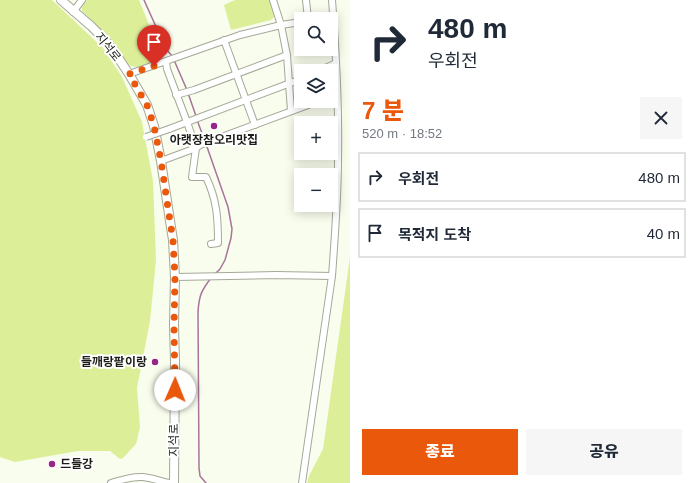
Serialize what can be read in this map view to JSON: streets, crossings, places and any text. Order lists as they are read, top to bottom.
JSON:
{
  "streets": {
    "main road": ["지석로"]
  },
  "places": ["아랫장참오리맛집", "들깨랑팥이랑", "드들강"],
  "page": {
    "turn": ["480 m", "우회전"],
    "map_buttons": ["+", "−"],
    "heading": ["7 분", "520 m · 18:52"],
    "list": [
      {
        "name": "우회전",
        "value": "480 m"
      },
      {
        "name": "목적지 도착",
        "value": "40 m"
      }
    ],
    "buttons": ["종료", "공유"]
  }
}
